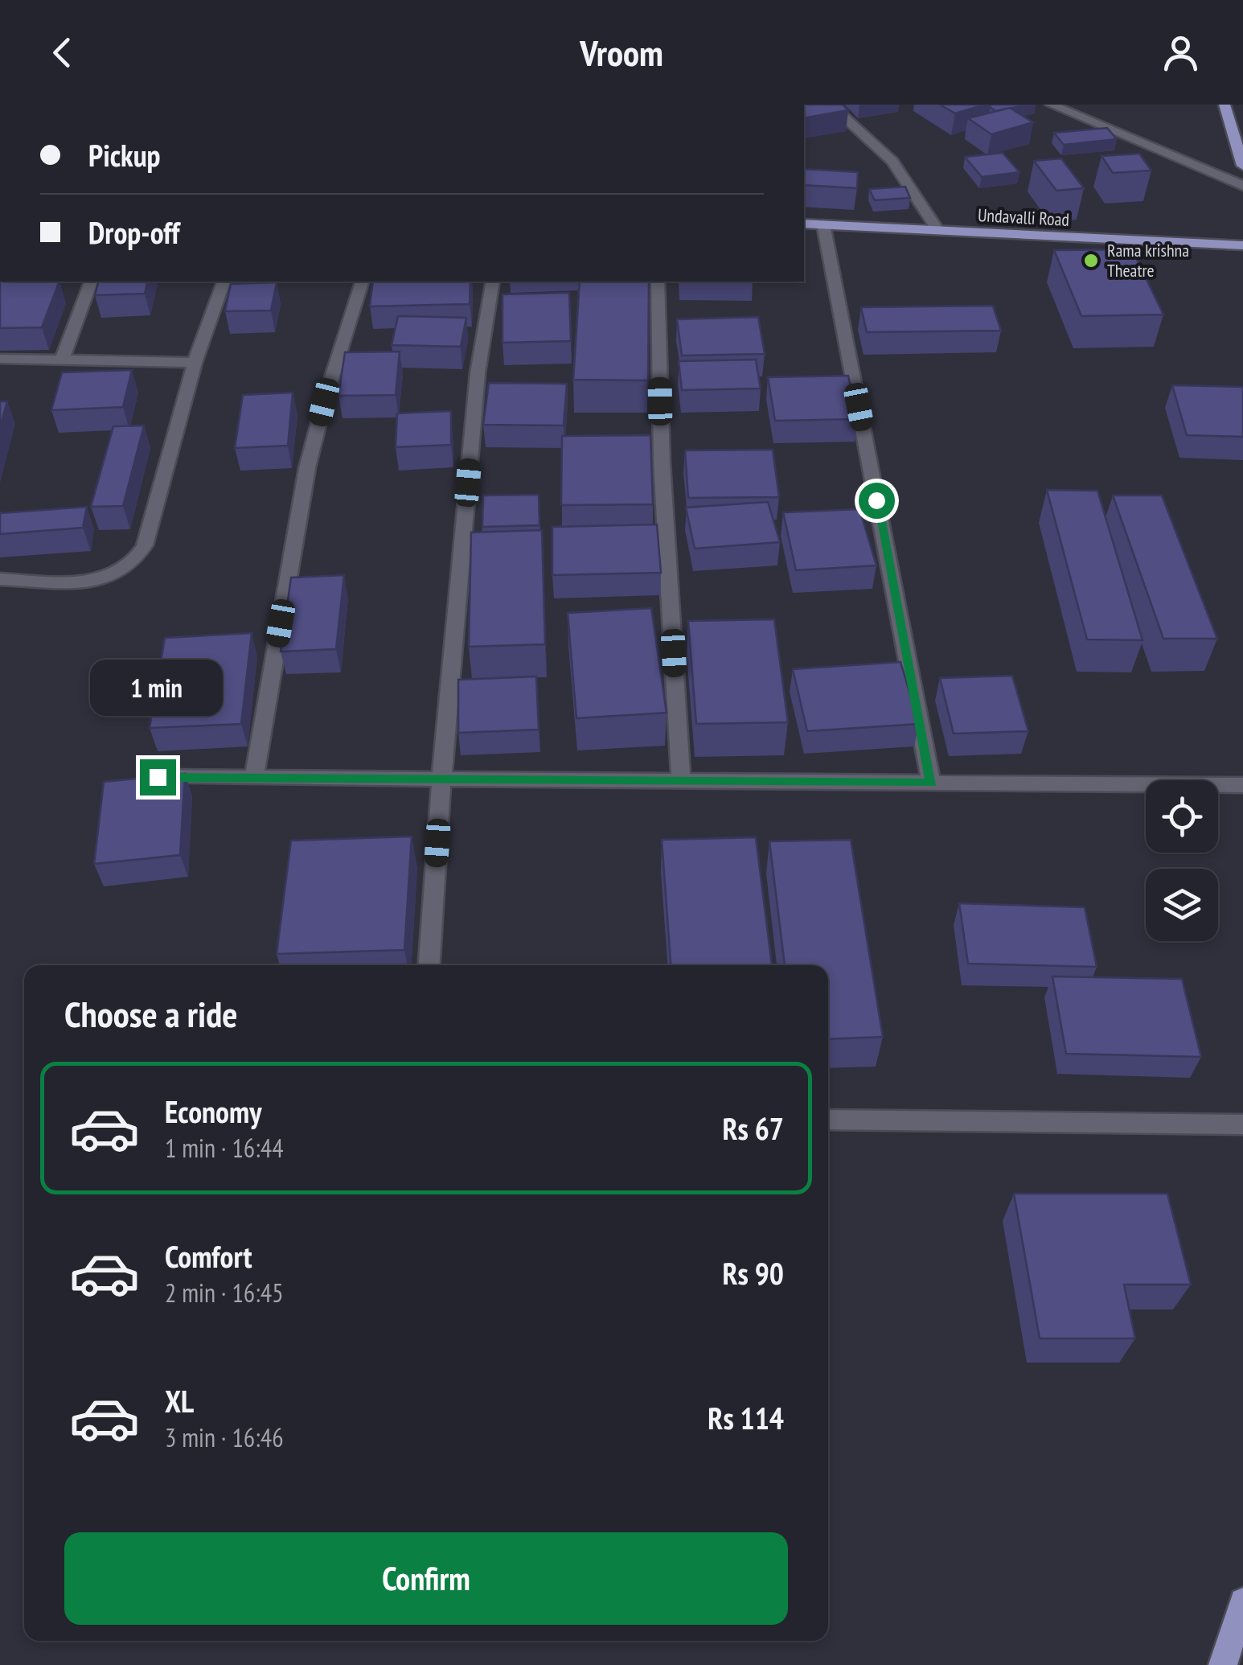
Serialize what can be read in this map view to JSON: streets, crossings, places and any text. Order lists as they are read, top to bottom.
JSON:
{
  "streets": {
    "main road": ["Undavalli Road"]
  },
  "places": ["Rama krishna Theatre"],
  "page": {
    "header": "Vroom",
    "banner": ["Pickup", "Drop-off"],
    "bubble": "1 min",
    "heading": "Choose a ride",
    "list": [
      {
        "name": "Economy",
        "note": "1 min · 16:44",
        "value": "Rs 67"
      },
      {
        "name": "Comfort",
        "note": "2 min · 16:45",
        "value": "Rs 90"
      },
      {
        "name": "XL",
        "note": "3 min · 16:46",
        "value": "Rs 114"
      }
    ],
    "buttons": "Confirm"
  }
}
